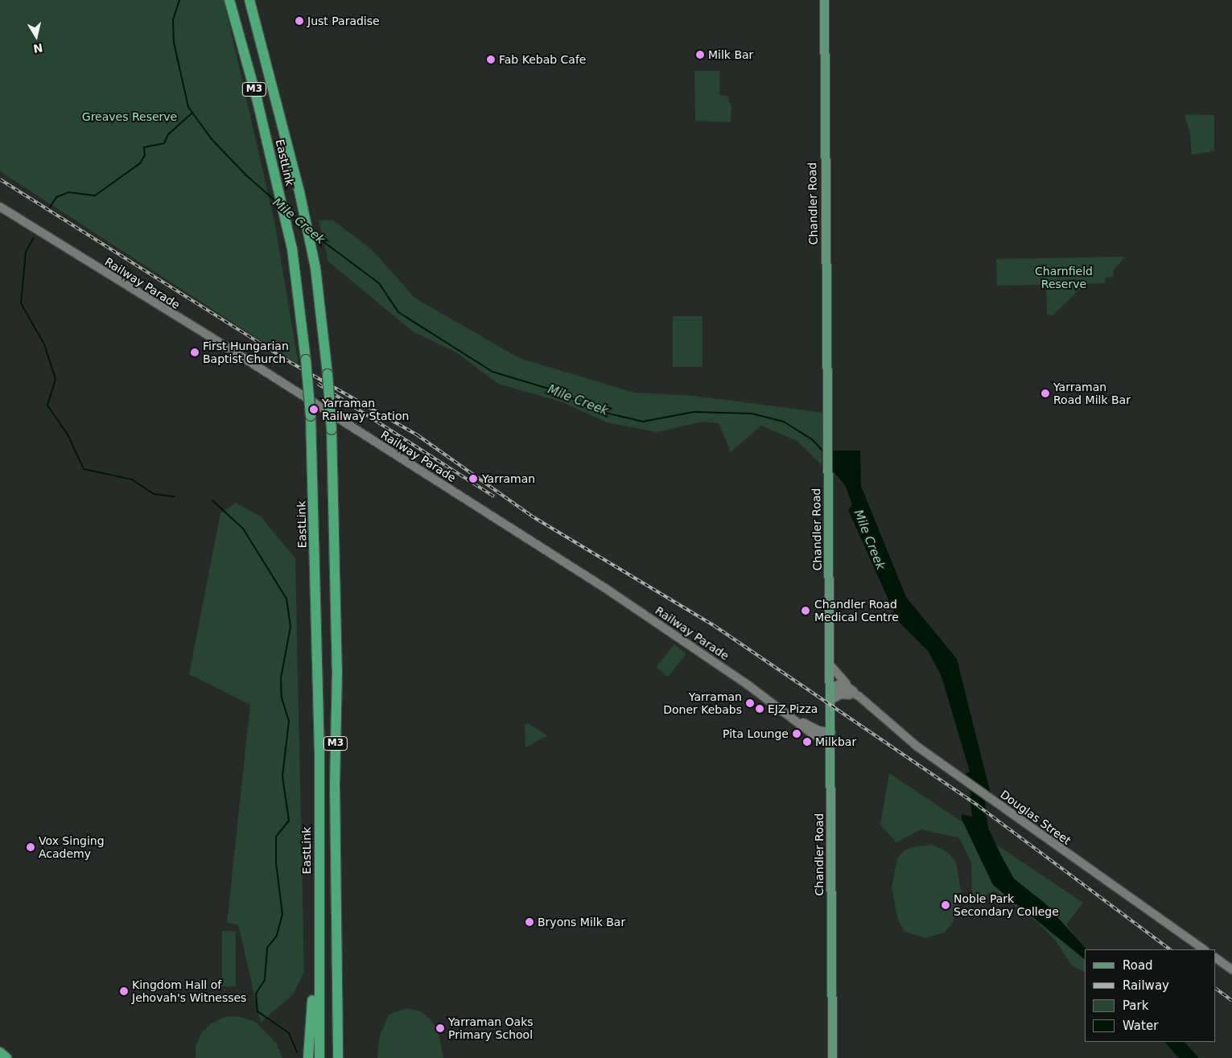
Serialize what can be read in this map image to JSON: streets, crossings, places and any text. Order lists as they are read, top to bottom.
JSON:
{
  "streets": {
    "highway": ["M3", "EastLink"],
    "main road": ["Chandler Road", "Railway Parade", "Douglas Street"]
  },
  "crossings": [
    ["Chandler Road", "Railway Parade"],
    ["Chandler Road", "Douglas Street"]
  ],
  "water": ["Mile Creek"],
  "parks": ["Greaves Reserve", "Charnfield Reserve"],
  "places": [
    "Just Paradise",
    "Milk Bar",
    "Fab Kebab Cafe",
    "First Hungarian Baptist Church",
    "Yarraman Road Milk Bar",
    "Yarraman Railway Station",
    "Yarraman",
    "Chandler Road Medical Centre",
    "Yarraman Doner Kebabs",
    "EJZ Pizza",
    "Pita Lounge",
    "Milkbar",
    "Vox Singing Academy",
    "Noble Park Secondary College",
    "Bryons Milk Bar",
    "Kingdom Hall of Jehovah's Witnesses",
    "Yarraman Oaks Primary School"
  ],
  "legend": [
    "Road",
    "Railway",
    "Park",
    "Water"
  ],
  "north": "bottom"
}
